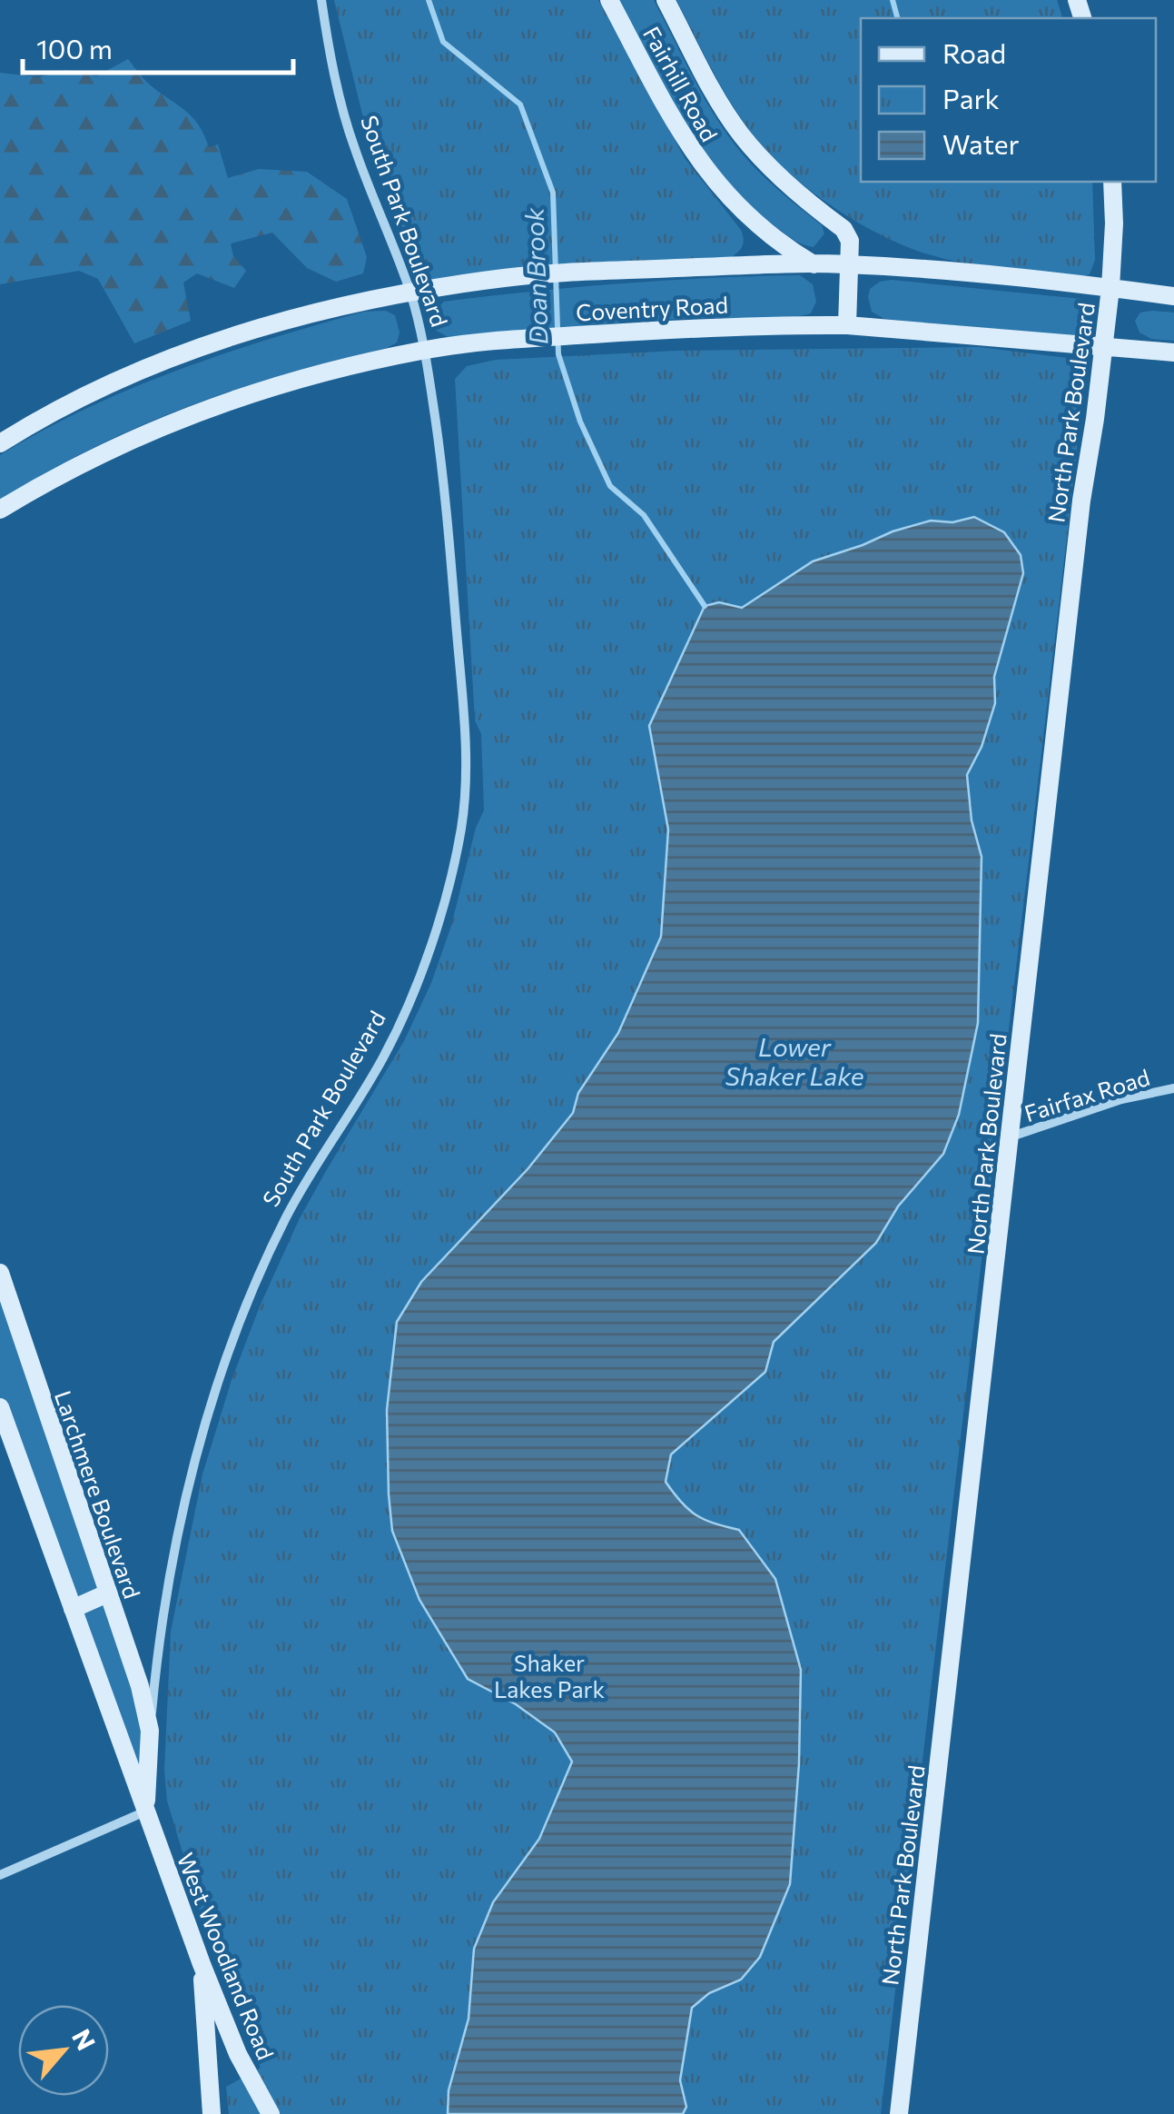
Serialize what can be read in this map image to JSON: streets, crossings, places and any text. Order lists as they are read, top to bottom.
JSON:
{
  "streets": {
    "street": [
      "Fairhill Road",
      "South Park Boulevard",
      "Coventry Road",
      "North Park Boulevard",
      "Fairfax Road",
      "Larchmere Boulevard",
      "West Woodland Road"
    ]
  },
  "crossings": [
    ["Fairhill Road", "Coventry Road"],
    ["South Park Boulevard", "Coventry Road"],
    ["South Park Boulevard", "Larchmere Boulevard"],
    ["South Park Boulevard", "West Woodland Road"],
    ["Coventry Road", "North Park Boulevard"],
    ["North Park Boulevard", "Fairfax Road"]
  ],
  "water": ["Doan Brook", "Lower Shaker Lake"],
  "parks": ["Shaker Lakes Park"],
  "legend": ["Road", "Park", "Water"],
  "scale_bar": "100 m",
  "north": "top right"
}
